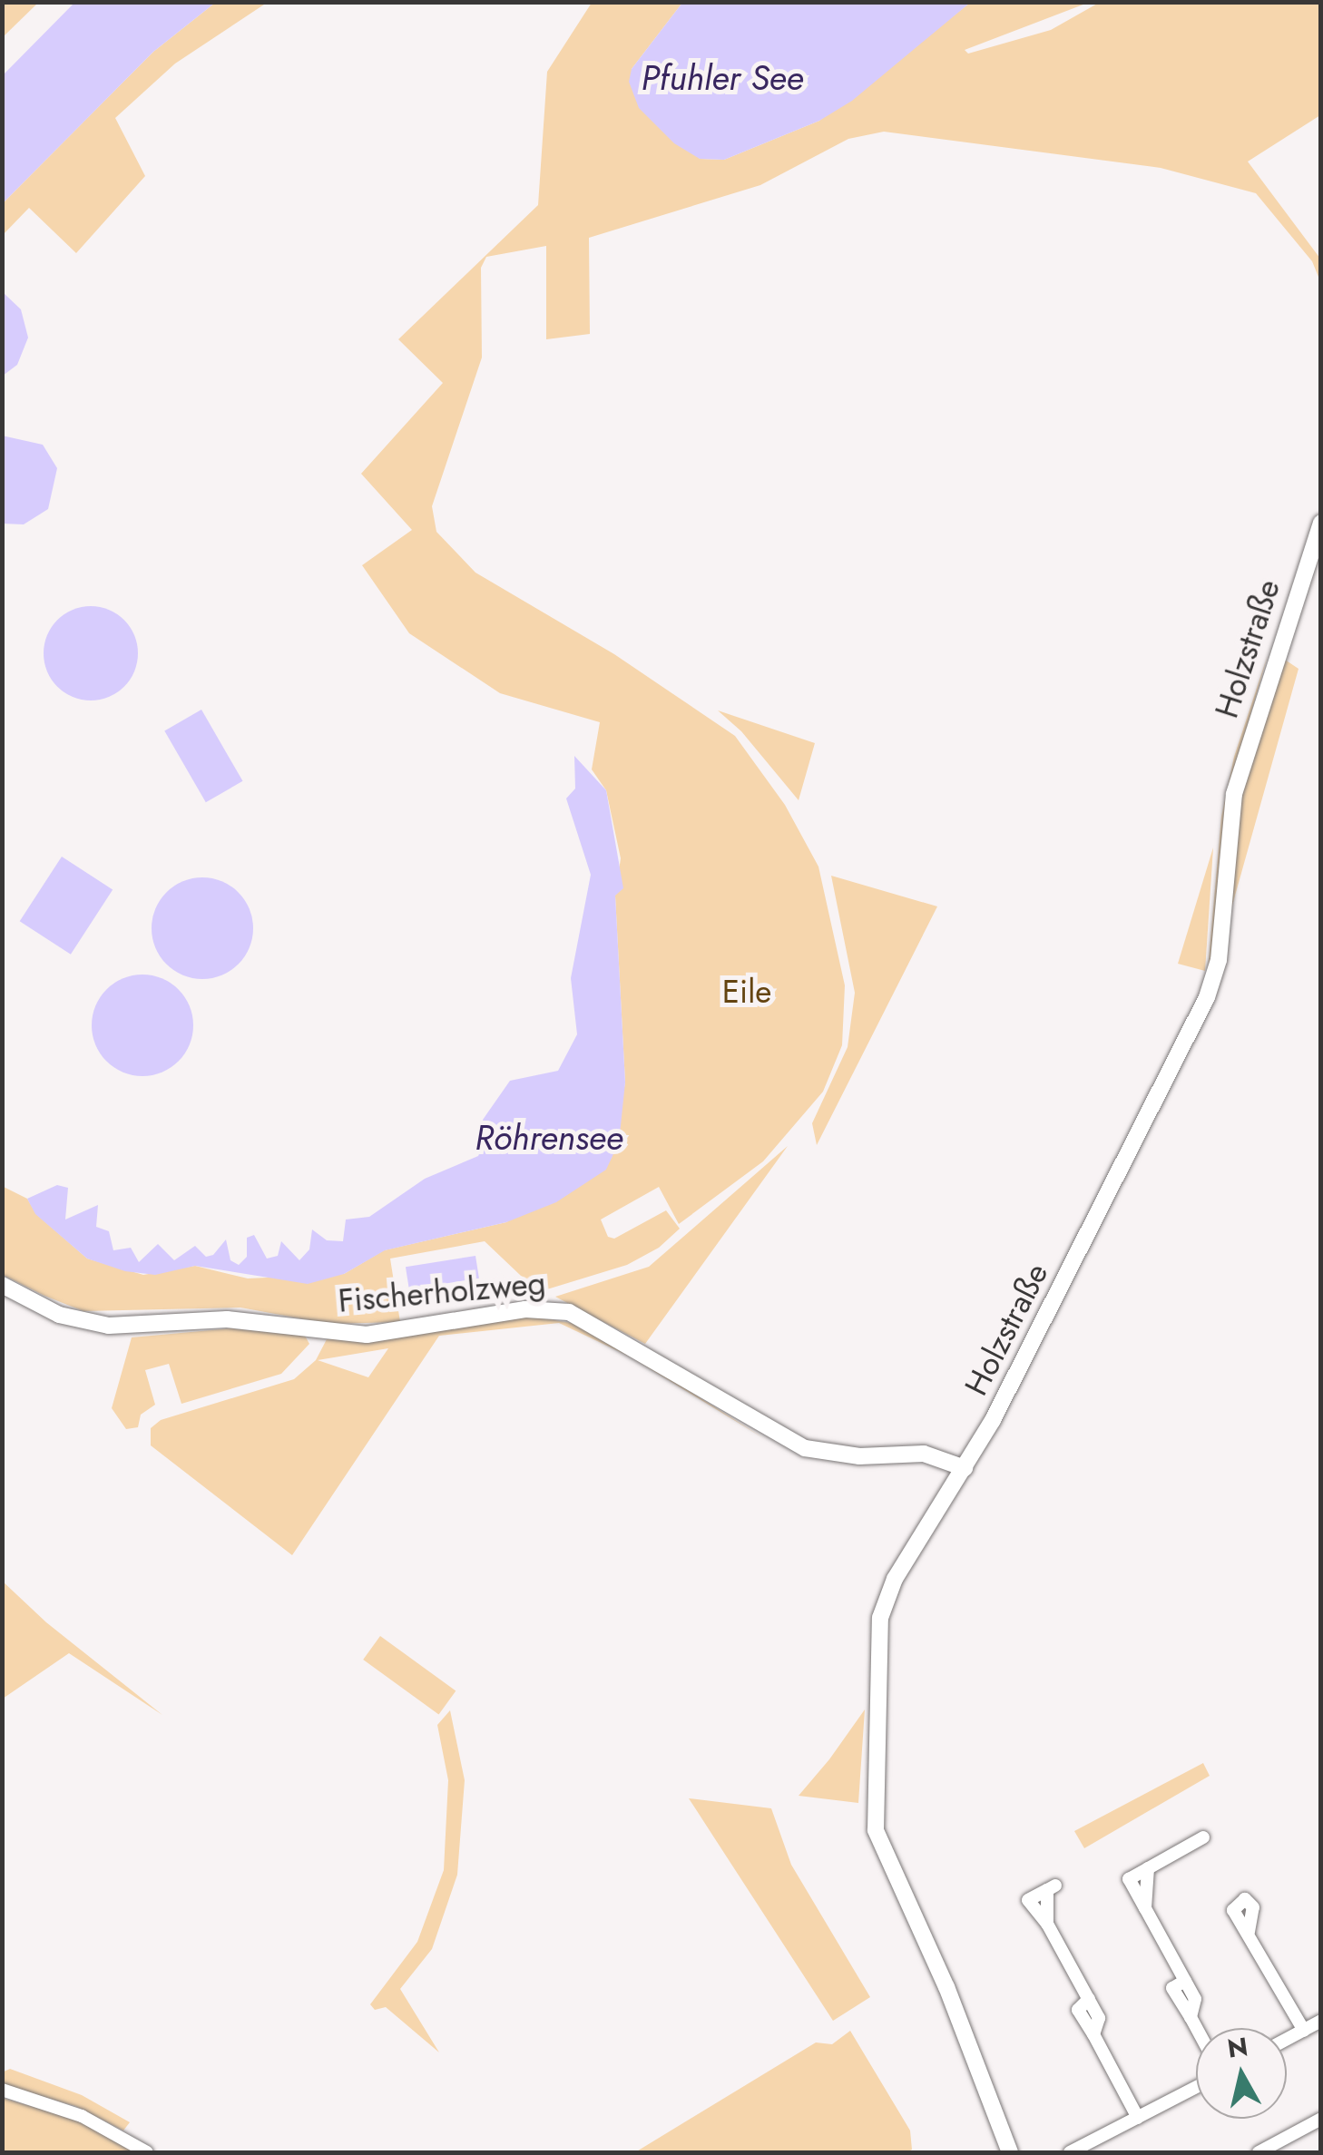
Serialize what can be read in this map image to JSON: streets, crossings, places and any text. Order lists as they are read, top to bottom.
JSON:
{
  "streets": {
    "street": ["Holzstraße", "Fischerholzweg"]
  },
  "crossings": [
    ["Holzstraße", "Fischerholzweg"]
  ],
  "water": ["Pfuhler See", "Röhrensee"],
  "parks": ["Eile"],
  "north": "top"
}
